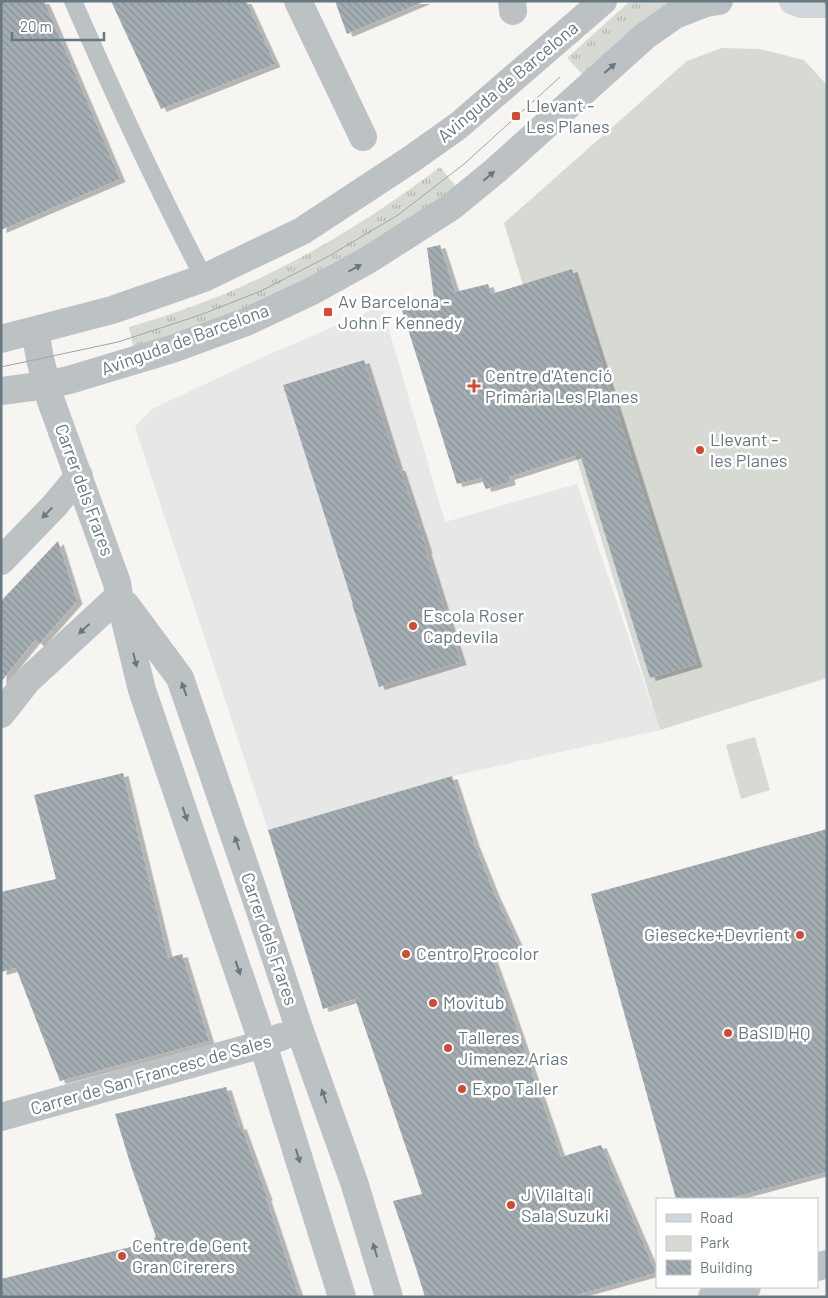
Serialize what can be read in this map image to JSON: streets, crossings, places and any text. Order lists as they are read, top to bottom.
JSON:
{
  "streets": {
    "street": ["Avinguda de Barcelona", "Carrer dels Frares", "Carrer de San Francesc de Sales"]
  },
  "crossings": [
    ["Avinguda de Barcelona", "Carrer dels Frares"],
    ["Carrer dels Frares", "Carrer de San Francesc de Sales"]
  ],
  "places": {
    "transit": ["Llevant - Les Planes", "Av Barcelona - John F Kennedy"],
    "health": ["Centre d'Atenció Primària Les Planes"],
    "other": [
      "Llevant - les Planes",
      "Escola Roser Capdevila",
      "Giesecke+Devrient",
      "Centro Procolor",
      "Movitub",
      "BaSID HQ",
      "Talleres Jimenez Arias",
      "Expo Taller",
      "J Vilalta i Sala Suzuki",
      "Centre de Gent Gran Cirerers"
    ]
  },
  "legend": ["Road", "Park", "Building"],
  "scale_bar": "20 m"
}
